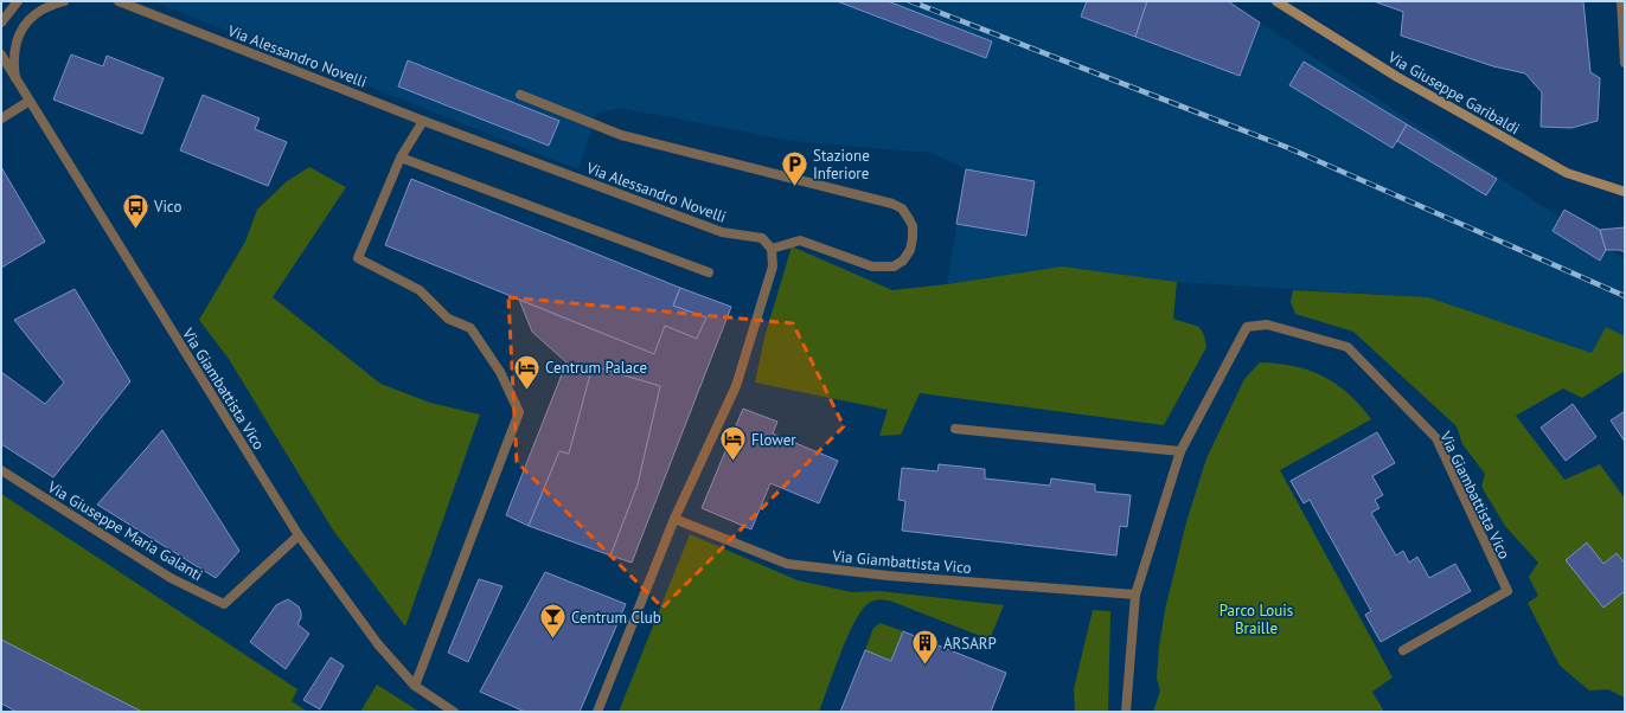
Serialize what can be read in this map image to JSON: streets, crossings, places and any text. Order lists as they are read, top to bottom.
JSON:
{
  "streets": {
    "main road": ["Via Giuseppe Garibaldi"],
    "street": ["Via Alessandro Novelli", "Via Giambattista Vico", "Via Giuseppe Maria Galanti"]
  },
  "crossings": [
    ["Via Giambattista Vico", "Via Giuseppe Maria Galanti"]
  ],
  "parks": ["Parco Louis Braille"],
  "places": {
    "parking": ["Stazione Inferiore"],
    "bus stop": ["Vico"],
    "hotel": ["Centrum Palace", "Flower"],
    "bar": ["Centrum Club"],
    "building": ["ARSARP"]
  }
}
